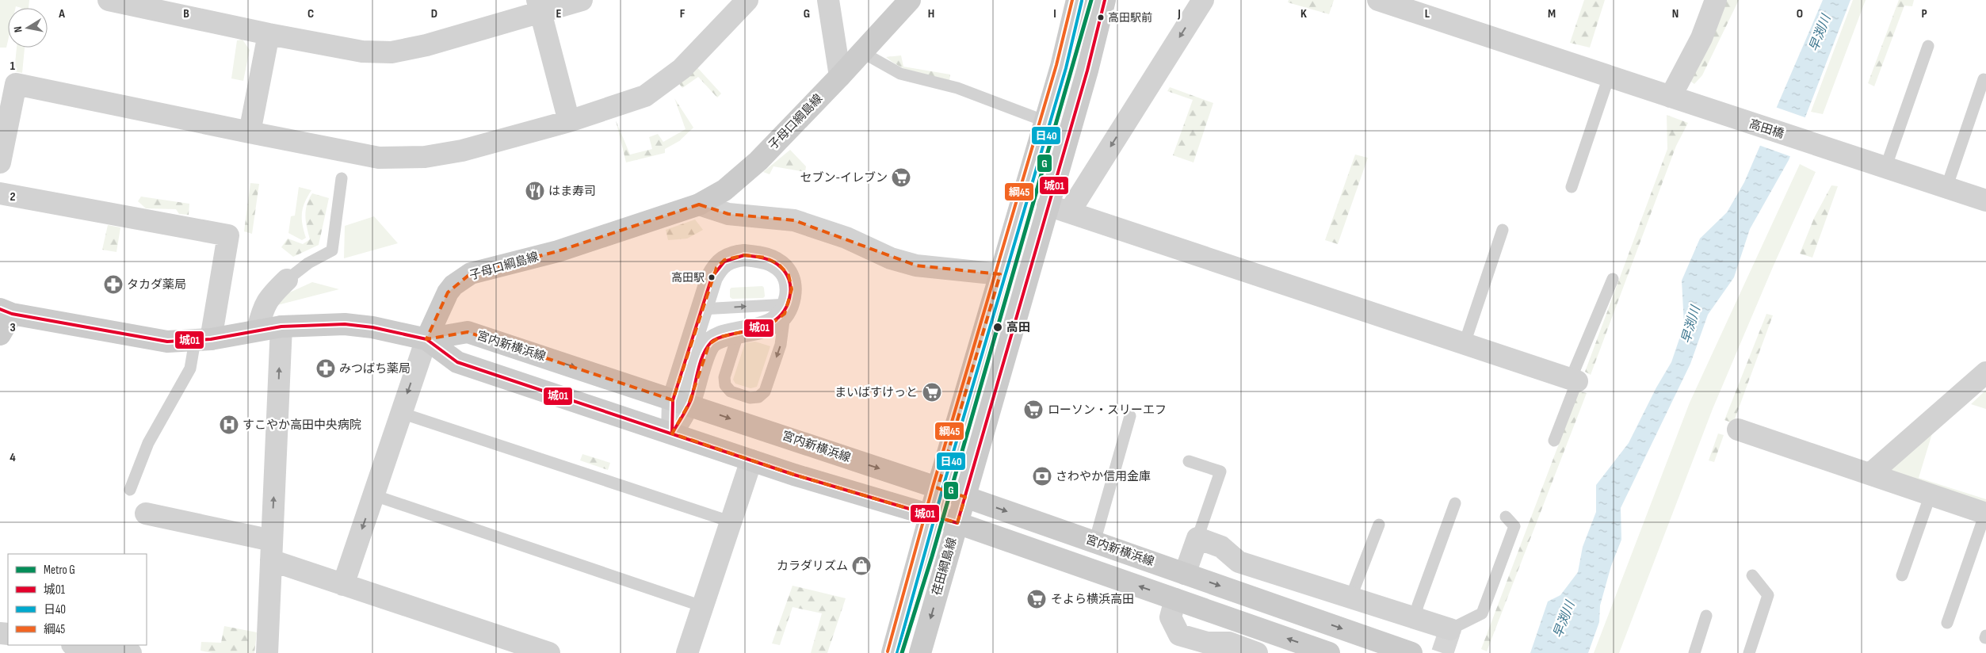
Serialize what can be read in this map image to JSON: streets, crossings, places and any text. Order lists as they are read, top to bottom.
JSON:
{
  "streets": {
    "main road": ["子母口綱島線", "宮内新横浜線", "荏田綱島線"],
    "street": ["高田橋"]
  },
  "crossings": [
    ["子母口綱島線", "宮内新横浜線"],
    ["宮内新横浜線", "荏田綱島線"]
  ],
  "water": ["早渕川"],
  "places": {
    "other": ["高田駅前", "高田駅", "高田"],
    "supermarket": [
      "セブン-イレブン",
      "まいばすけっと",
      "ローソン・スリーエフ",
      "そよら横浜高田"
    ],
    "restaurant": ["はま寿司"],
    "pharmacy": ["タカダ薬局", "みつばち薬局"],
    "hospital": ["すこやか高田中央病院"],
    "bank": ["さわやか信用金庫"],
    "shop": ["カラダリズム"]
  },
  "lines": [
    "metro line G",
    "transit line 城01",
    "transit line 綱45",
    "transit line 日40"
  ],
  "legend": [
    "Metro G",
    "城01",
    "日40",
    "綱45"
  ],
  "north": "left",
  "grid": {
    "columns": [
      "A",
      "B",
      "C",
      "D",
      "E",
      "F",
      "G",
      "H",
      "I",
      "J",
      "K",
      "L",
      "M",
      "N",
      "O",
      "P"
    ],
    "rows": [
      "1",
      "2",
      "3",
      "4"
    ]
  }
}
